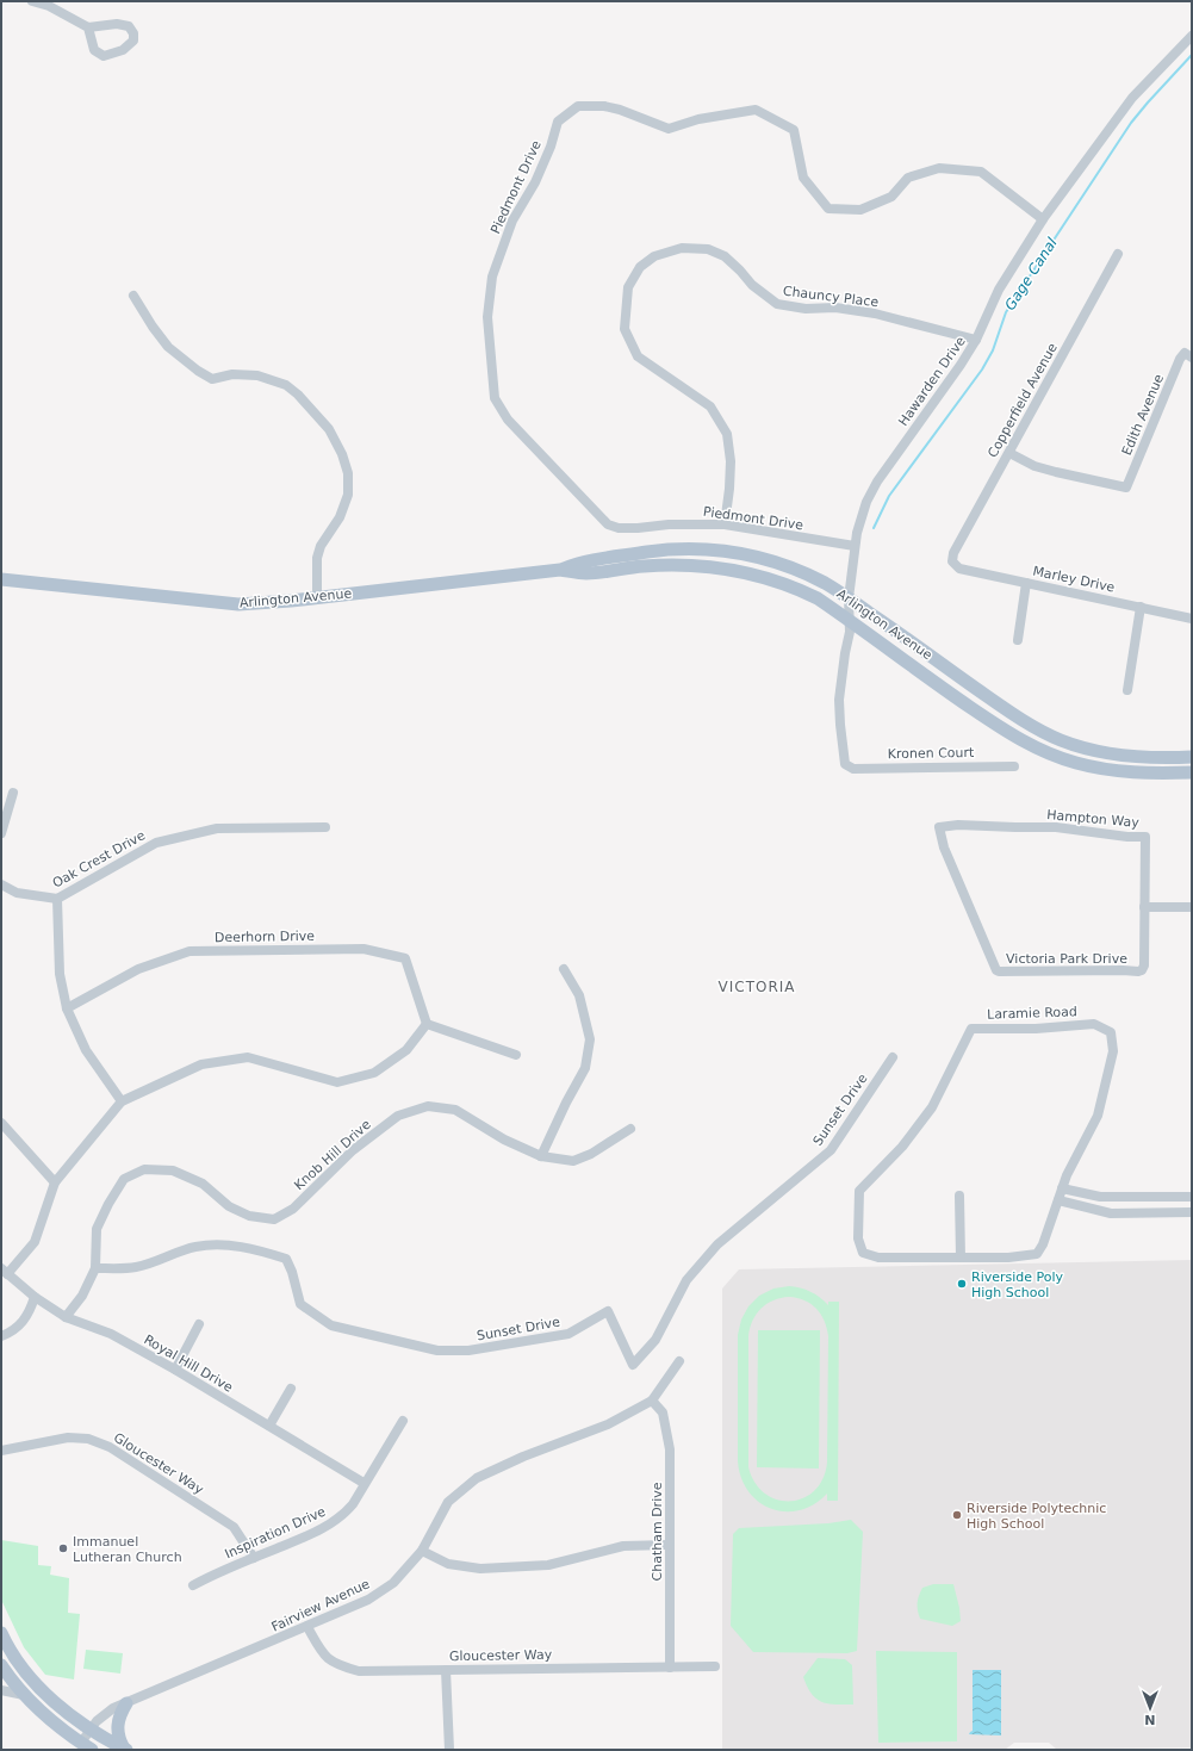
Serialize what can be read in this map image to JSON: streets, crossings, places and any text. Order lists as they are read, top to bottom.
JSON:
{
  "streets": {
    "main road": ["Arlington Avenue"],
    "street": [
      "Piedmont Drive",
      "Chauncy Place",
      "Hawarden Drive",
      "Copperfield Avenue",
      "Edith Avenue",
      "Marley Drive",
      "Kronen Court",
      "Hampton Way",
      "Oak Crest Drive",
      "Deerhorn Drive",
      "Victoria Park Drive",
      "Laramie Road",
      "Sunset Drive",
      "Knob Hill Drive",
      "Royal Hill Drive",
      "Gloucester Way",
      "Chatham Drive",
      "Inspiration Drive",
      "Fairview Avenue"
    ]
  },
  "crossings": [
    ["Piedmont Drive", "Chauncy Place"],
    ["Piedmont Drive", "Hawarden Drive"],
    ["Chauncy Place", "Hawarden Drive"],
    ["Hawarden Drive", "Arlington Avenue"],
    ["Hawarden Drive", "Kronen Court"],
    ["Copperfield Avenue", "Edith Avenue"],
    ["Copperfield Avenue", "Marley Drive"],
    ["Hampton Way", "Victoria Park Drive"],
    ["Sunset Drive", "Knob Hill Drive"],
    ["Royal Hill Drive", "Inspiration Drive"],
    ["Gloucester Way", "Chatham Drive"],
    ["Gloucester Way", "Inspiration Drive"],
    ["Gloucester Way", "Fairview Avenue"],
    ["Chatham Drive", "Fairview Avenue"]
  ],
  "districts": ["VICTORIA"],
  "water": ["Gage Canal"],
  "places": ["Riverside Poly High School", "Riverside Polytechnic High School", "Immanuel Lutheran Church"],
  "north": "bottom"
}
